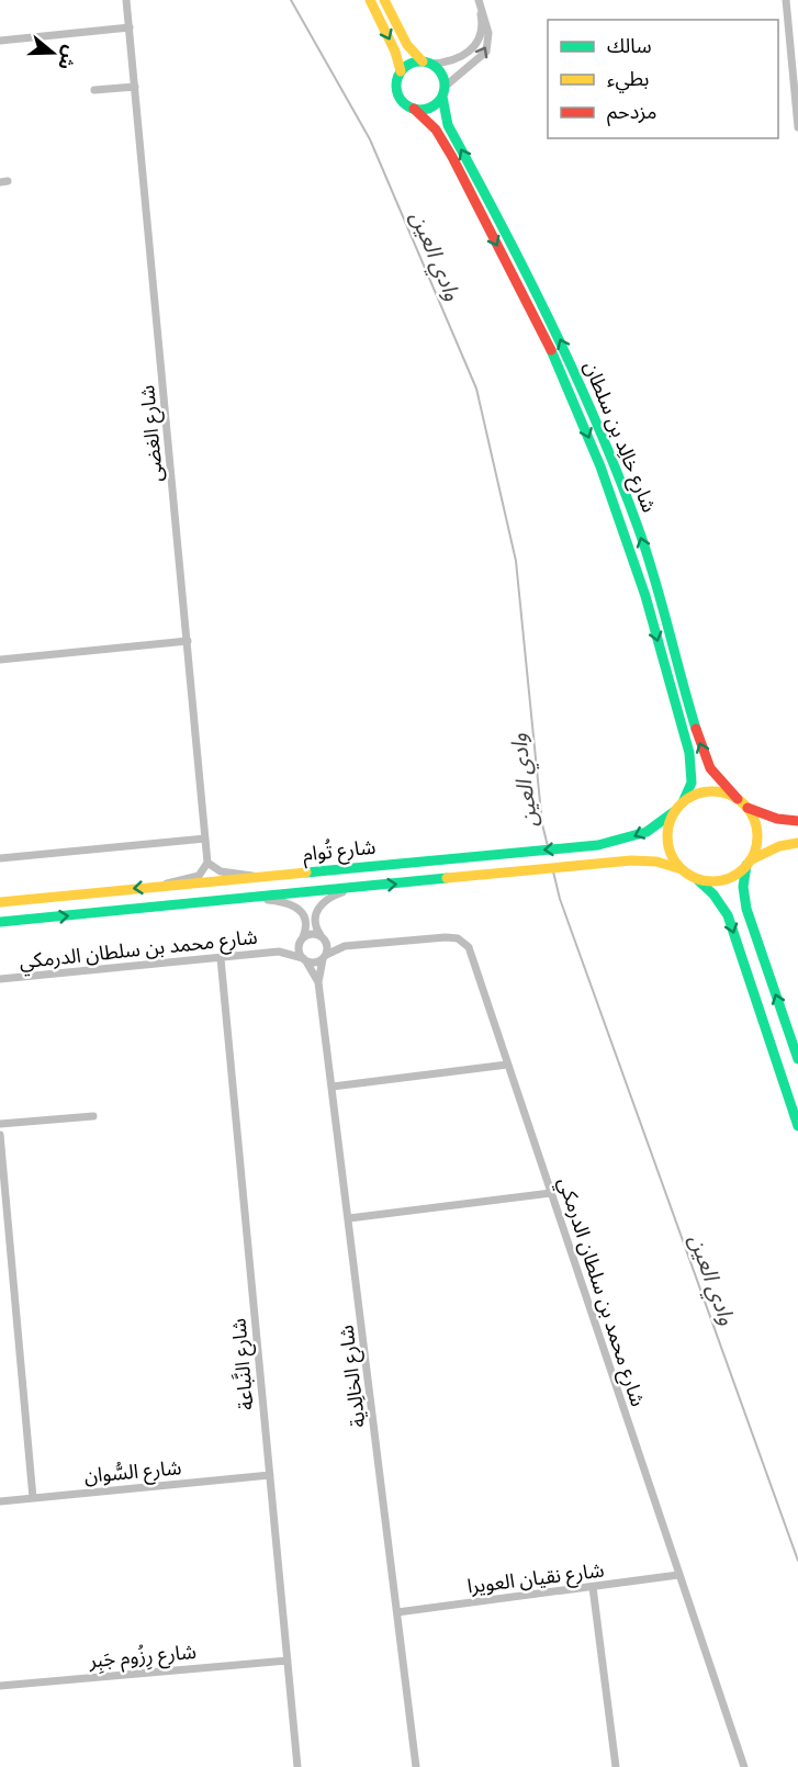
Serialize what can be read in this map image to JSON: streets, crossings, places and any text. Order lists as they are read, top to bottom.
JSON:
{
  "streets": {
    "main road": ["شارع خالِد بن سلطان", "شارع تُوام"],
    "street": [
      "شارع الغضى",
      "شارع محمد بن سلطان الدرمكي",
      "شارع النَّباعة",
      "شارع الخالِدية",
      "شارع السُّوان",
      "شارع نقيان العويرا",
      "شارع رِزُوم جَبِر"
    ]
  },
  "crossings": [
    ["شارع خالِد بن سلطان", "شارع تُوام"],
    ["شارع محمد بن سلطان الدرمكي", "شارع النَّباعة"],
    ["شارع محمد بن سلطان الدرمكي", "شارع الخالِدية"],
    ["شارع محمد بن سلطان الدرمكي", "شارع نقيان العويرا"],
    ["شارع النَّباعة", "شارع السُّوان"],
    ["شارع النَّباعة", "شارع رِزُوم جَبِر"],
    ["شارع الخالِدية", "شارع نقيان العويرا"]
  ],
  "water": ["وادي العين"],
  "legend": ["سالك", "بطيء", "مزدحم"],
  "north": "right"
}
